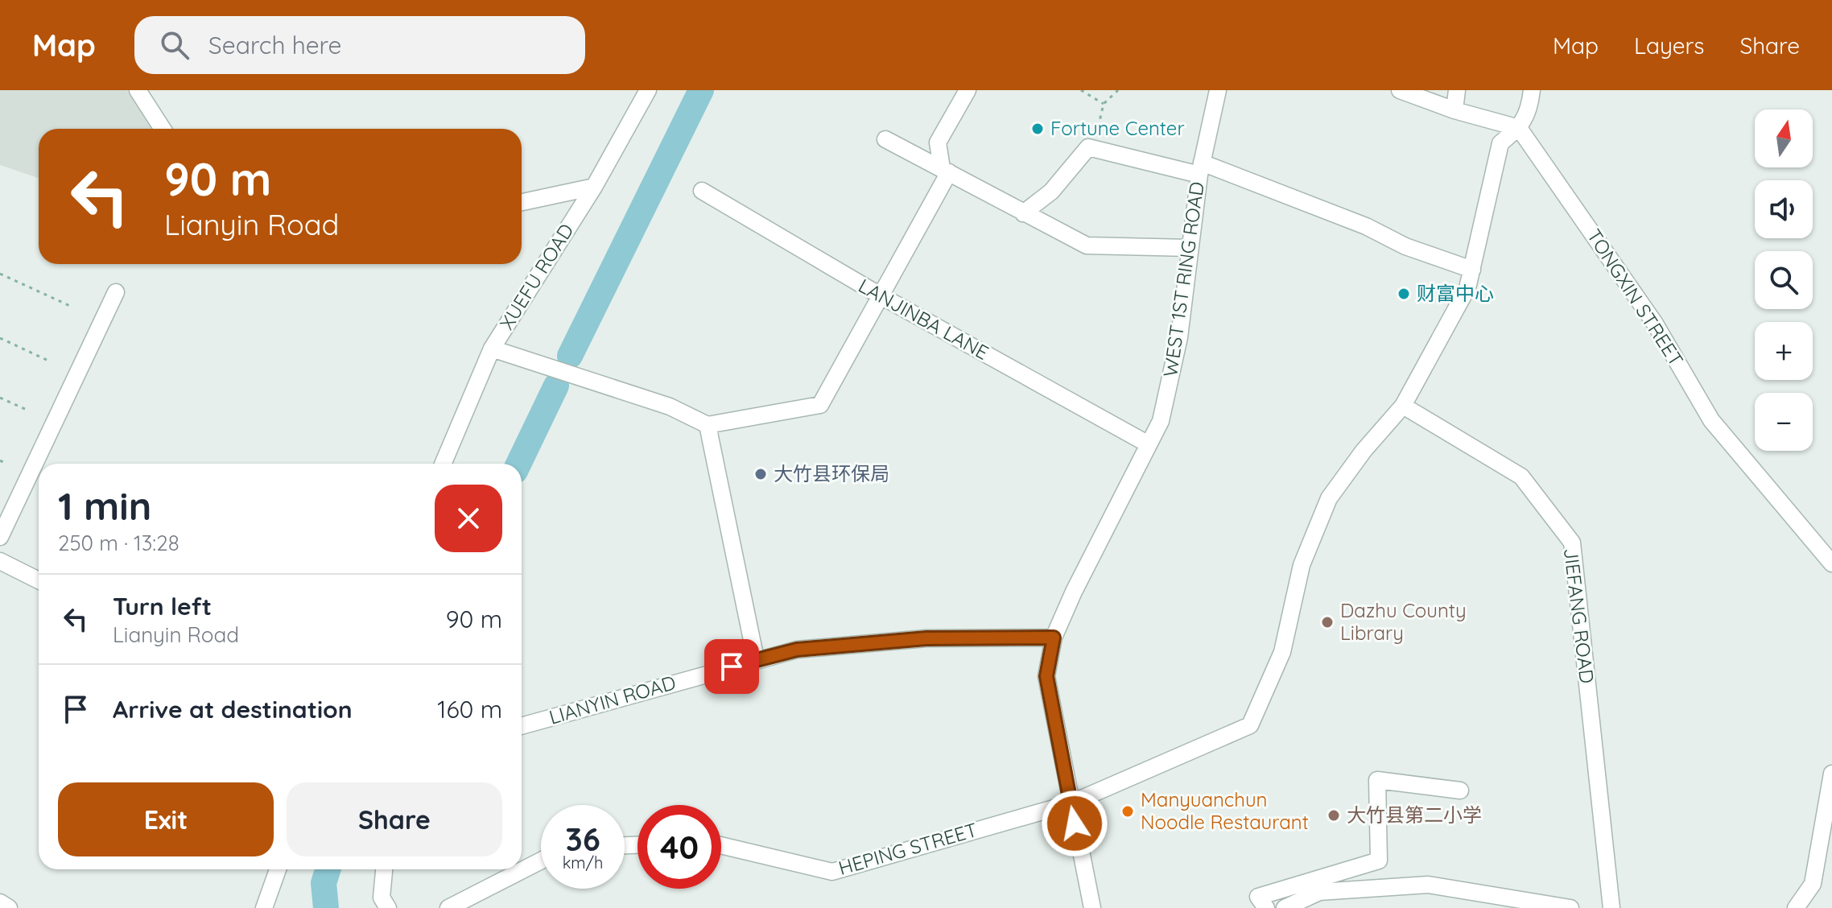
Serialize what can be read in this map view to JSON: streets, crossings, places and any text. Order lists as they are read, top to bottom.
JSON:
{
  "streets": {
    "street": [
      "XUEFU ROAD",
      "WEST 1ST RING ROAD",
      "TONGXIN STREET",
      "LANJINBA LANE",
      "JIEFANG ROAD",
      "LIANYIN ROAD",
      "HEPING STREET"
    ]
  },
  "crossings": [
    ["WEST 1ST RING ROAD", "LANJINBA LANE"],
    ["WEST 1ST RING ROAD", "LIANYIN ROAD"],
    ["WEST 1ST RING ROAD", "HEPING STREET"],
    ["TONGXIN STREET", "HEPING STREET"],
    ["JIEFANG ROAD", "HEPING STREET"]
  ],
  "places": [
    "Fortune Center",
    "财富中心",
    "大竹县环保局",
    "Dazhu County Library",
    "Manyuanchun Noodle Restaurant",
    "大竹县第二小学"
  ],
  "north": "top",
  "page": {
    "header": "Map",
    "search": "Search here",
    "nav": ["Map", "Layers", "Share"],
    "map_buttons": ["+", "−"],
    "turn": ["90 m", "Lianyin Road"],
    "heading": ["1 min", "250 m · 13:28"],
    "list": [
      {
        "name": "Turn left",
        "note": "Lianyin Road",
        "value": "90 m"
      },
      {
        "name": "Arrive at destination",
        "value": "160 m"
      }
    ],
    "buttons": ["Exit", "Share"],
    "speed": "36 km/h",
    "limit": "40"
  }
}
